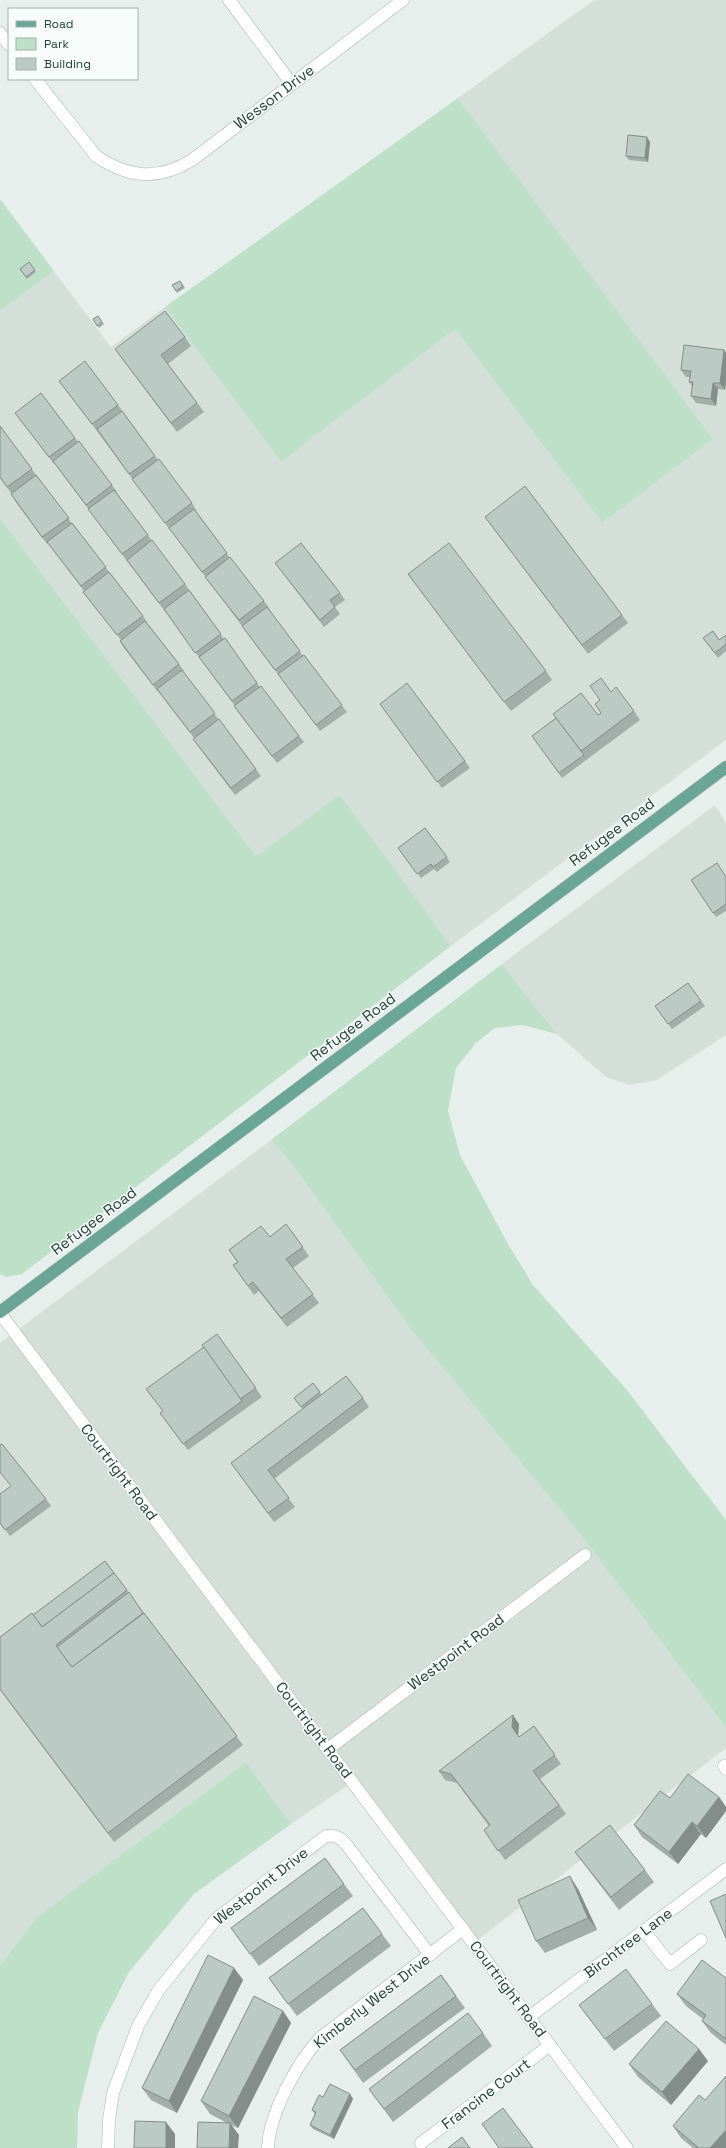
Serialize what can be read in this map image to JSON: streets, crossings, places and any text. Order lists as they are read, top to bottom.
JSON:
{
  "streets": {
    "main road": ["Refugee Road"],
    "street": [
      "Wesson Drive",
      "Courtright Road",
      "Westpoint Road",
      "Westpoint Drive",
      "Birchtree Lane",
      "Kimberly West Drive",
      "Francine Court"
    ]
  },
  "crossings": [
    ["Refugee Road", "Courtright Road"],
    ["Courtright Road", "Westpoint Road"],
    ["Courtright Road", "Birchtree Lane"],
    ["Courtright Road", "Kimberly West Drive"],
    ["Courtright Road", "Francine Court"],
    ["Westpoint Drive", "Kimberly West Drive"]
  ],
  "legend": ["Road", "Park", "Building"]
}
